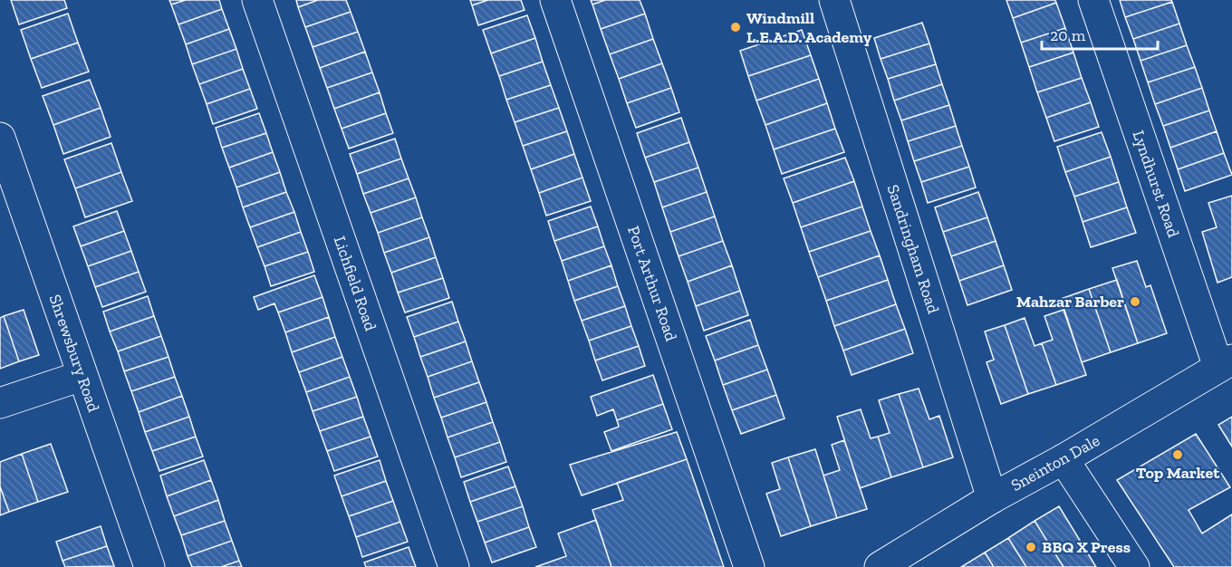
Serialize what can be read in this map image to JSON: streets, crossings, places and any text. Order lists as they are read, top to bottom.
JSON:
{
  "streets": {
    "street": [
      "Lyndhurst Road",
      "Sandringham Road",
      "Lichfield Road",
      "Port Arthur Road",
      "Shrewsbury Road",
      "Sneinton Dale"
    ]
  },
  "crossings": [
    ["Lyndhurst Road", "Sneinton Dale"],
    ["Sandringham Road", "Sneinton Dale"]
  ],
  "places": [
    "Windmill L.E.A.D. Academy",
    "Mahzar Barber",
    "Top Market",
    "BBQ X Press"
  ],
  "scale_bar": "20 m"
}
